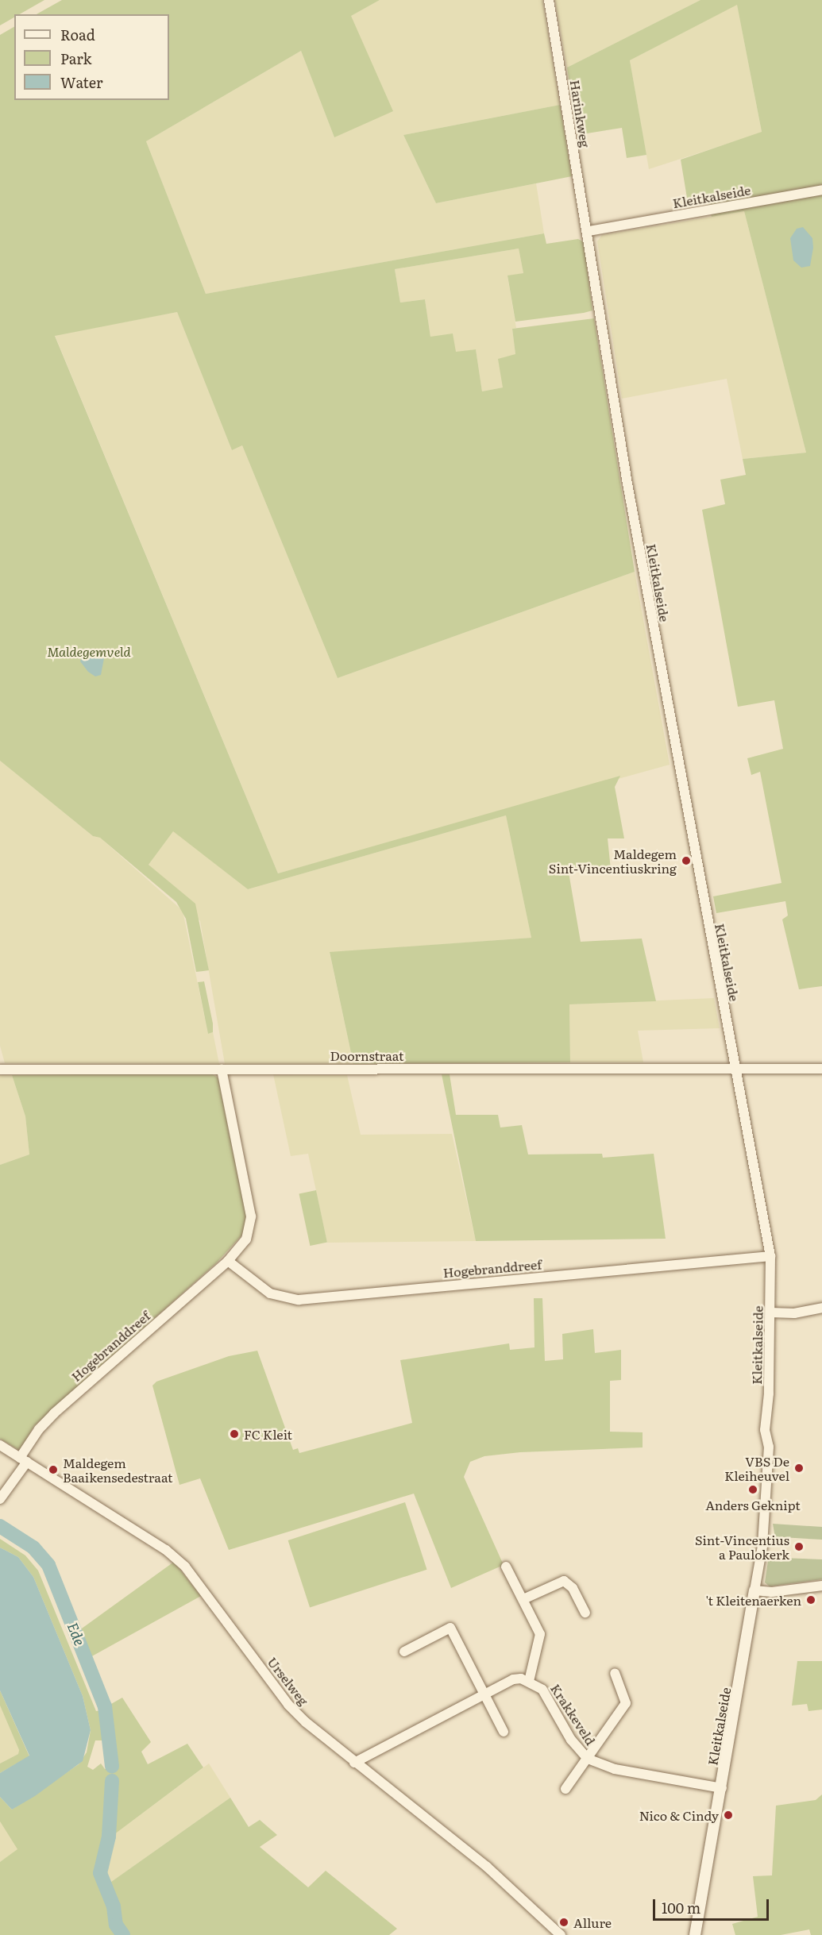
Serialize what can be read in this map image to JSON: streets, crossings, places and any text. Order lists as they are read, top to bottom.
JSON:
{
  "streets": {
    "street": [
      "Harinkweg",
      "Kleitkalseide",
      "Doornstraat",
      "Hogebranddreef",
      "Urselweg",
      "Krakkeveld"
    ]
  },
  "crossings": [
    ["Harinkweg", "Kleitkalseide"],
    ["Kleitkalseide", "Doornstraat"],
    ["Kleitkalseide", "Hogebranddreef"],
    ["Kleitkalseide", "Krakkeveld"],
    ["Doornstraat", "Hogebranddreef"],
    ["Hogebranddreef", "Urselweg"]
  ],
  "water": ["Ede"],
  "parks": ["Maldegemveld"],
  "places": [
    "Maldegem Sint-Vincentiuskring",
    "FC Kleit",
    "VBS De Kleiheuvel",
    "Maldegem Baaikensedestraat",
    "Anders Geknipt",
    "Sint-Vincentius a Paulokerk",
    "'t Kleitenaerken",
    "Nico & Cindy",
    "Allure"
  ],
  "legend": ["Road", "Park", "Water"],
  "scale_bar": "100 m"
}
